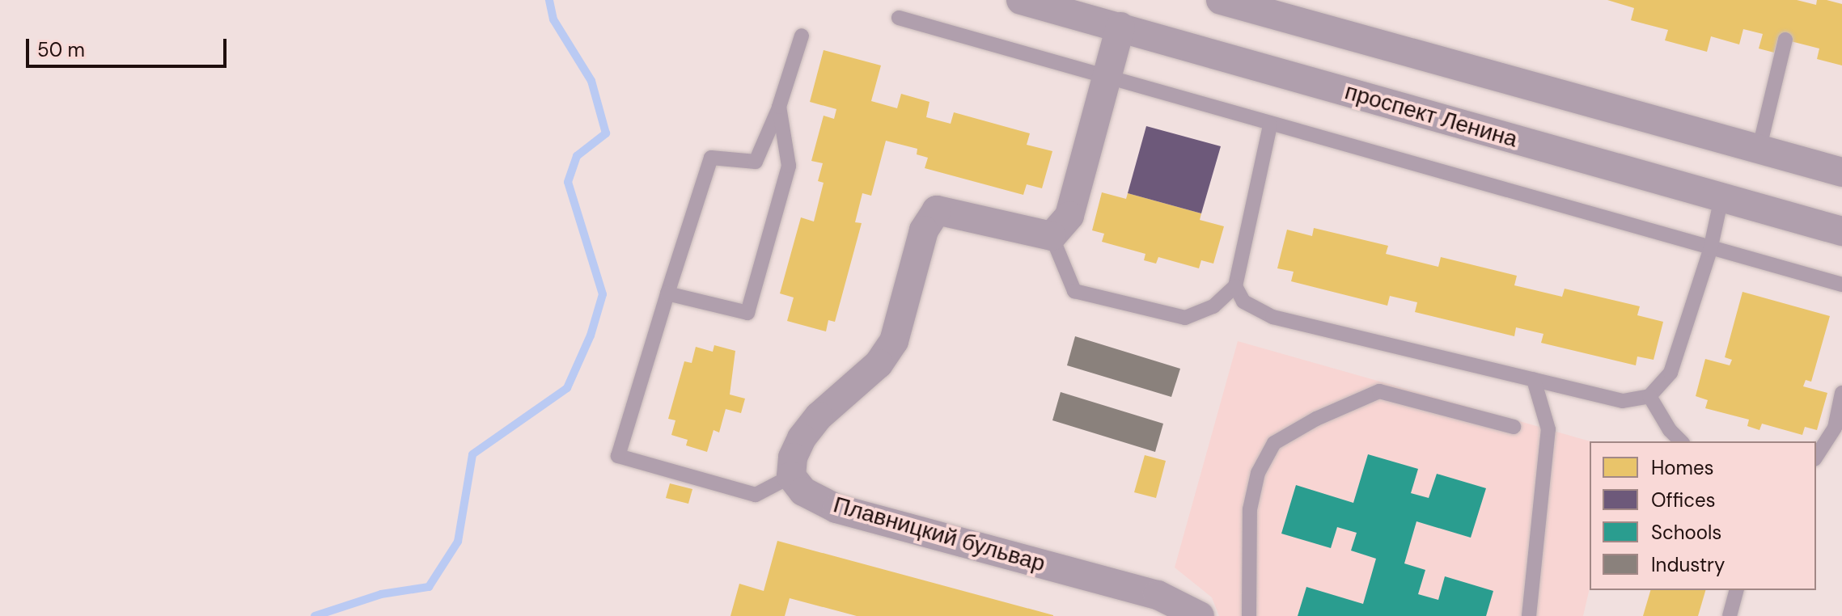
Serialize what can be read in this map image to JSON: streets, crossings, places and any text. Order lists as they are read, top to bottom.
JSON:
{
  "streets": {
    "street": ["проспект Ленина", "Плавницкий бульвар"]
  },
  "legend": [
    "Homes",
    "Offices",
    "Schools",
    "Industry"
  ],
  "scale_bar": "50 m"
}
